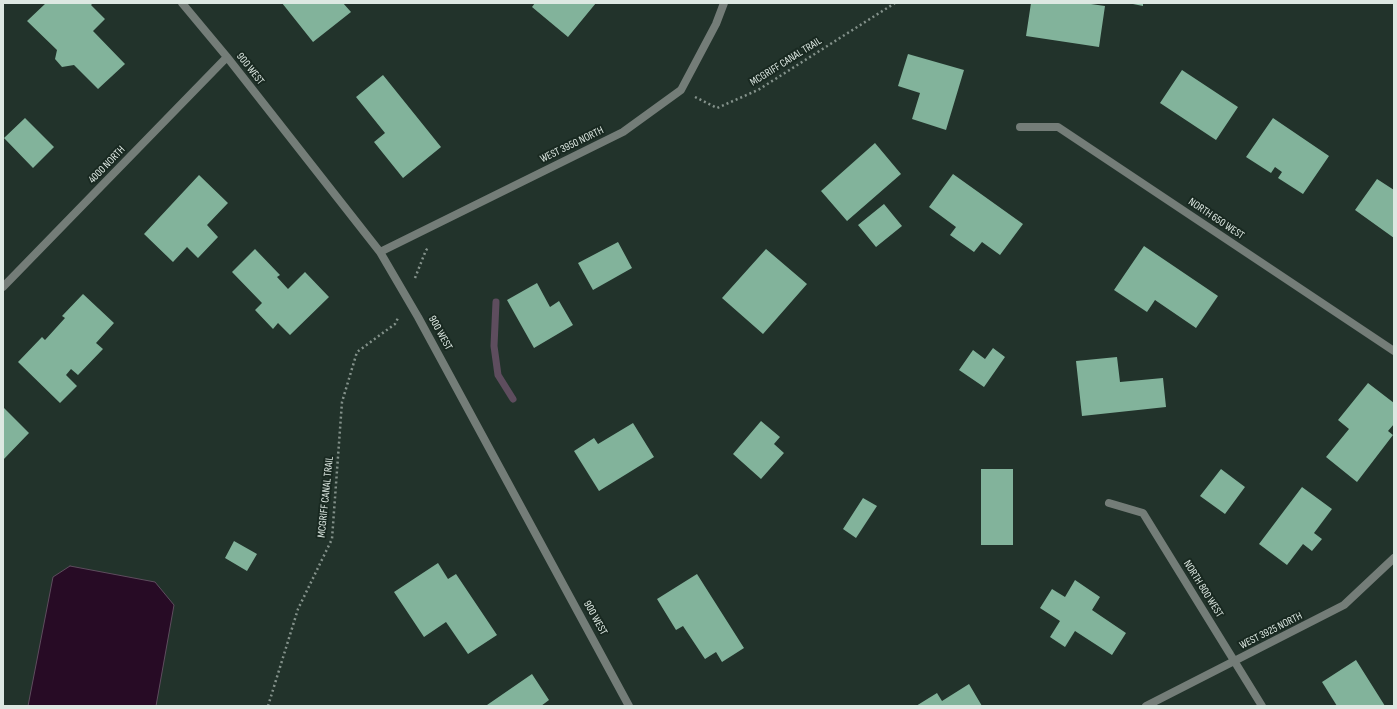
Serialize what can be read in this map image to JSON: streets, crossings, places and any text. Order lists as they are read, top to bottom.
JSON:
{
  "streets": {
    "street": [
      "900 WEST",
      "WEST 3950 NORTH",
      "4000 NORTH",
      "NORTH 650 WEST",
      "NORTH 800 WEST",
      "WEST 3925 NORTH"
    ],
    "path": ["MCGRIFF CANAL TRAIL"]
  },
  "crossings": [
    ["MCGRIFF CANAL TRAIL", "WEST 3950 NORTH"],
    ["900 WEST", "WEST 3950 NORTH"],
    ["900 WEST", "4000 NORTH"],
    ["NORTH 800 WEST", "WEST 3925 NORTH"]
  ]
}
